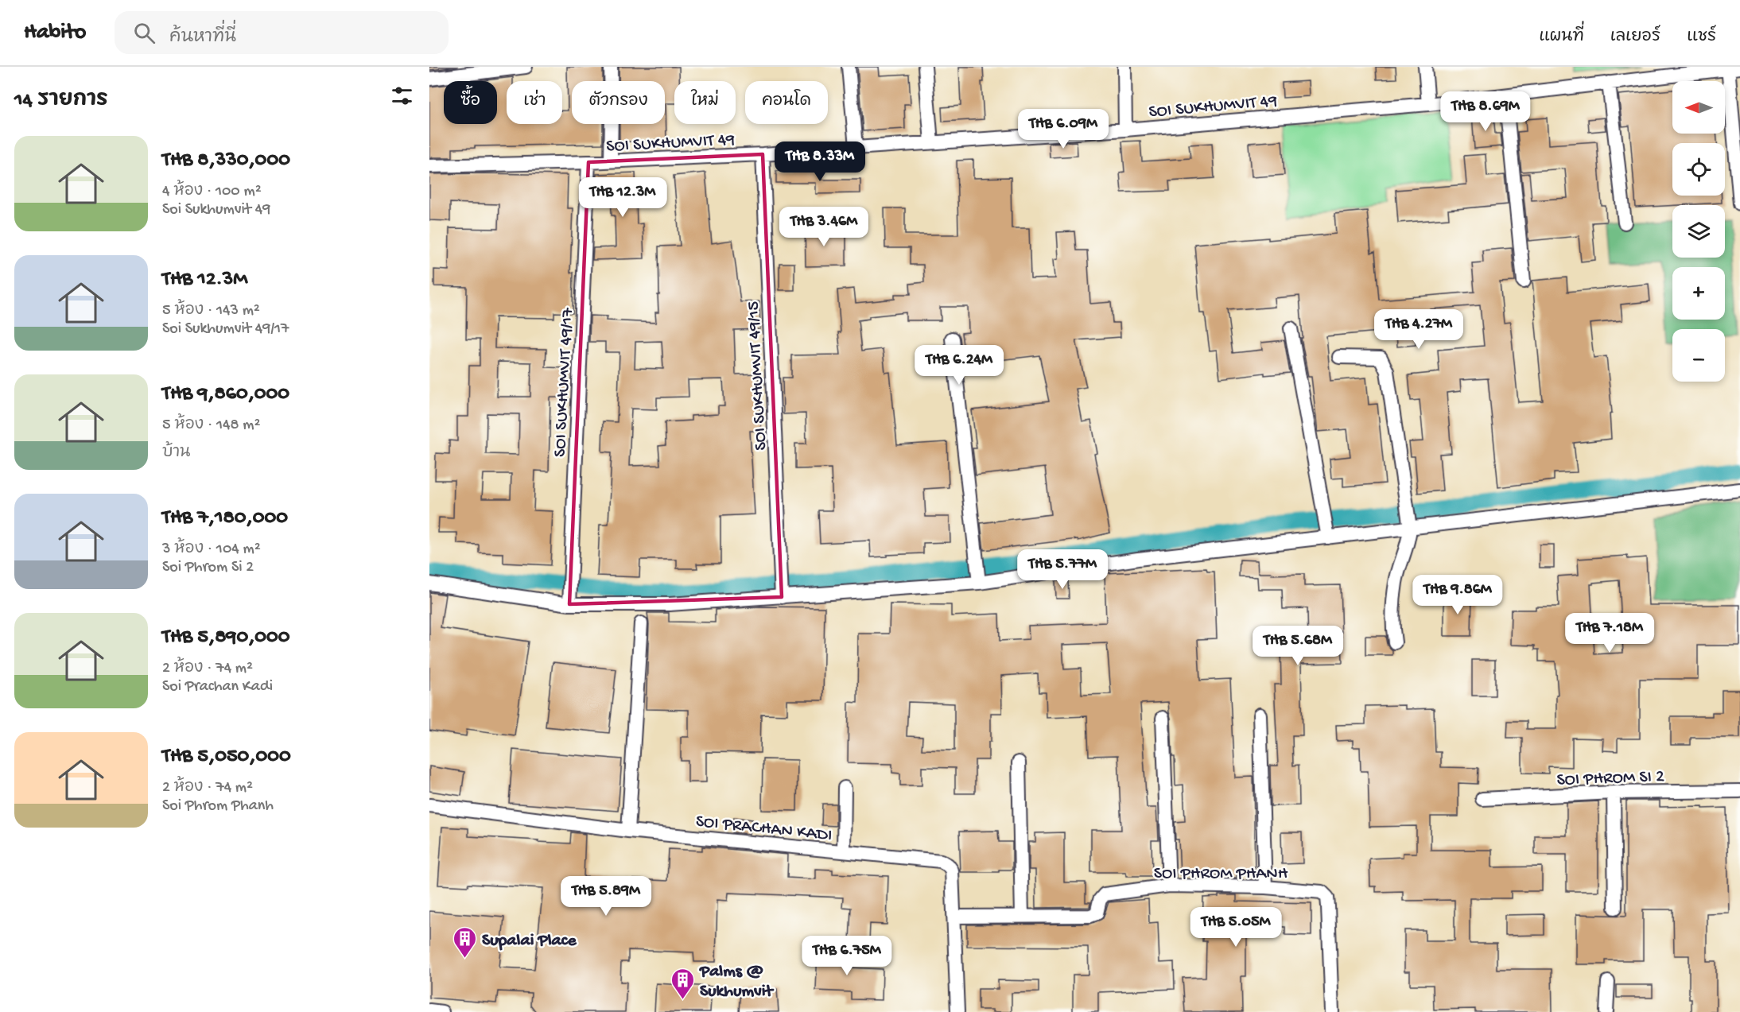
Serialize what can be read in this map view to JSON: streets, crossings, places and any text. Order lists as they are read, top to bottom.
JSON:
{
  "streets": {
    "street": [
      "SOI SUKHUMVIT 49",
      "SOI SUKHUMVIT 49/15",
      "SOI SUKHUMVIT 49/17",
      "SOI PHROM SI 2",
      "SOI PRACHAN KADI",
      "SOI PHROM PHANH"
    ]
  },
  "crossings": [
    ["SOI SUKHUMVIT 49", "SOI SUKHUMVIT 49/15"],
    ["SOI SUKHUMVIT 49", "SOI SUKHUMVIT 49/17"],
    ["SOI PRACHAN KADI", "SOI PHROM PHANH"]
  ],
  "places": {
    "building": ["Supalai Place", "Palms @ Sukhumvit"]
  },
  "north": "left",
  "page": {
    "header": "Habito",
    "search": "ค้นหาที่นี่",
    "nav": ["แผนที่", "เลเยอร์", "แชร์"],
    "heading": "14 รายการ",
    "map_buttons": ["+", "−"],
    "chip": [
      "ซื้อ",
      "เช่า",
      "ตัวกรอง",
      "ใหม่",
      "คอนโด"
    ],
    "price": [
      "THB 8.69M",
      "THB 6.09M",
      "THB 8.33M",
      "THB 12.3M",
      "THB 3.46M",
      "THB 4.27M",
      "THB 6.24M",
      "THB 5.77M",
      "THB 9.86M",
      "THB 7.18M",
      "THB 5.68M",
      "THB 5.89M",
      "THB 5.05M",
      "THB 6.75M"
    ],
    "list": [
      {
        "name": "THB 8,330,000",
        "note": "4 ห้อง · 100 m² · Soi Sukhumvit 49"
      },
      {
        "name": "THB 12.3M",
        "note": "5 ห้อง · 143 m² · Soi Sukhumvit 49/17"
      },
      {
        "name": "THB 9,860,000",
        "note": "5 ห้อง · 148 m² · บ้าน"
      },
      {
        "name": "THB 7,180,000",
        "note": "3 ห้อง · 104 m² · Soi Phrom Si 2"
      },
      {
        "name": "THB 5,890,000",
        "note": "2 ห้อง · 74 m² · Soi Prachan Kadi"
      },
      {
        "name": "THB 5,050,000",
        "note": "2 ห้อง · 74 m² · Soi Phrom Phanh"
      }
    ]
  }
}
